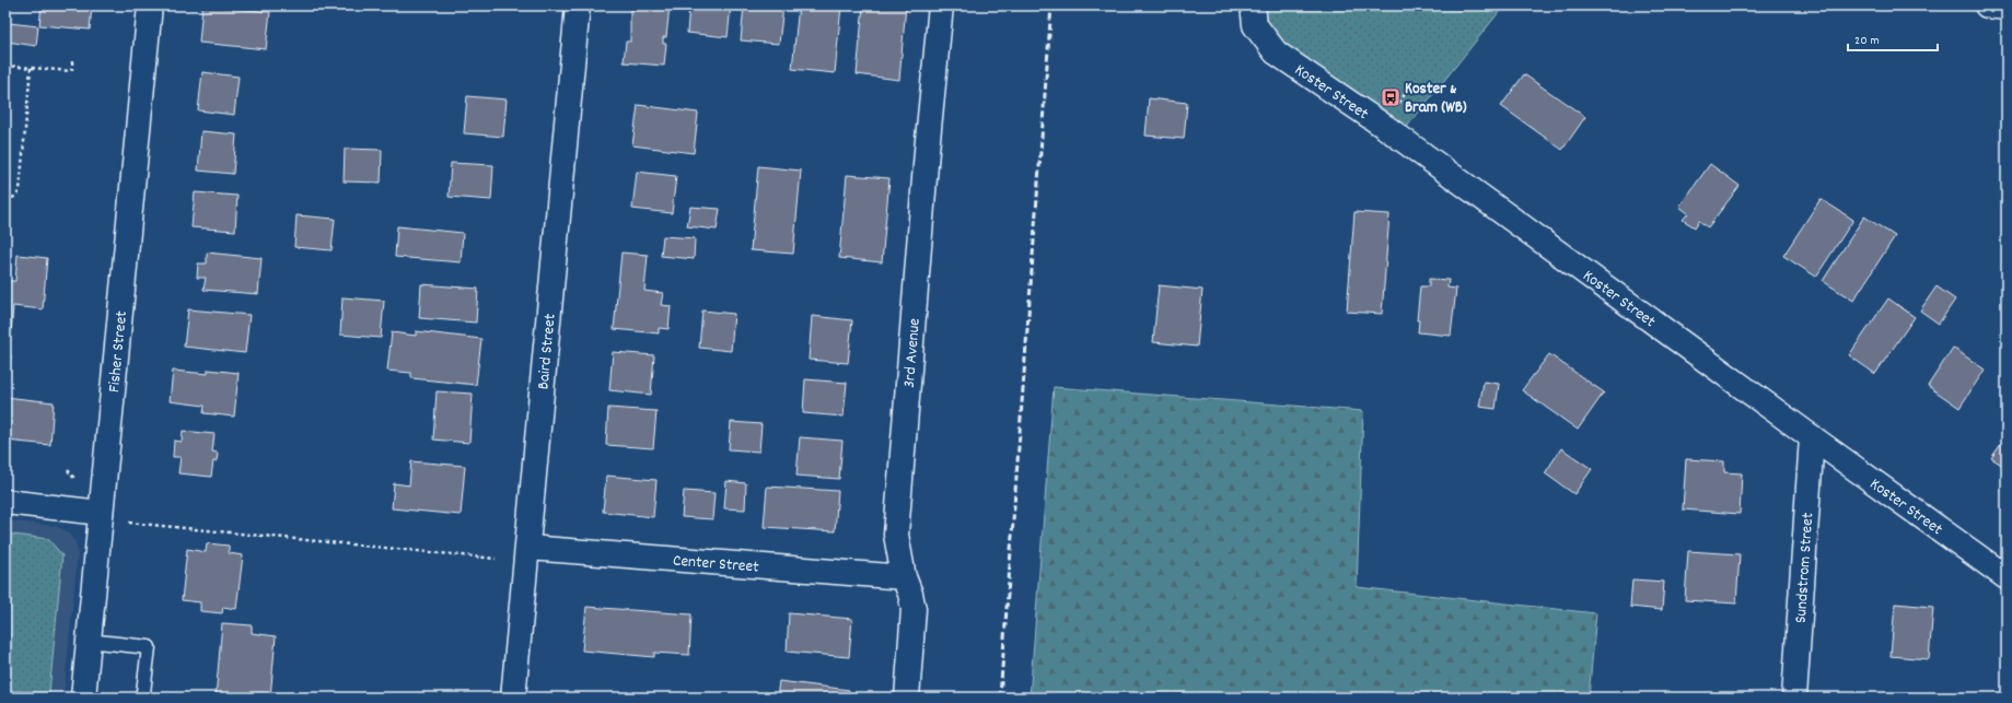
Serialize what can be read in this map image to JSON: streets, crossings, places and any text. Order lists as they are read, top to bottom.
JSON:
{
  "streets": {
    "street": [
      "Koster Street",
      "Fisher Street",
      "Baird Street",
      "3rd Avenue",
      "Center Street",
      "Sundstrom Street"
    ]
  },
  "crossings": [
    ["Koster Street", "Sundstrom Street"],
    ["Baird Street", "Center Street"],
    ["3rd Avenue", "Center Street"]
  ],
  "places": {
    "bus stop": ["Koster & Bram (WB)"]
  },
  "scale_bar": "20 m"
}
